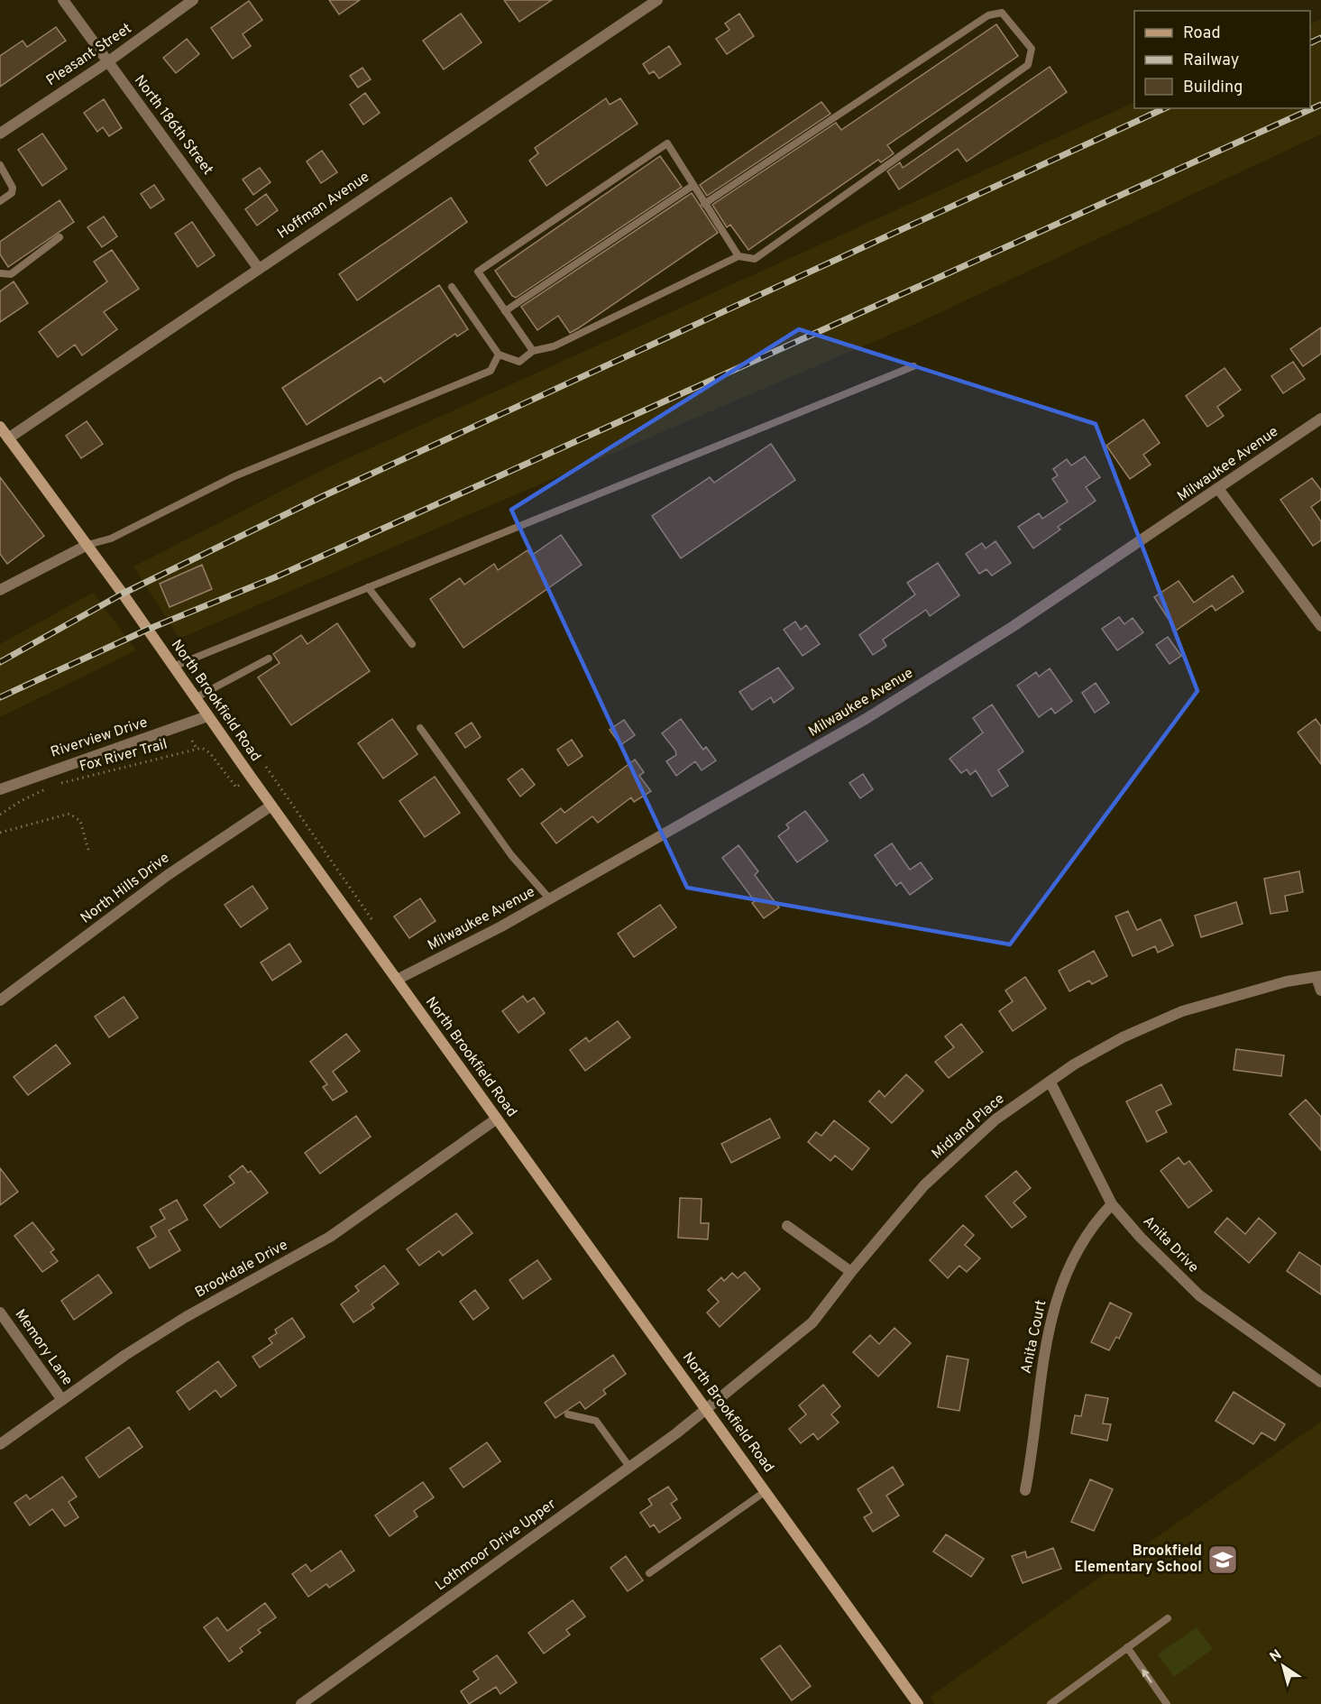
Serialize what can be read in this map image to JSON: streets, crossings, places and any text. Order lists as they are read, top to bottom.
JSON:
{
  "streets": {
    "street": [
      "Pleasant Street",
      "North 186th Street",
      "Hoffman Avenue",
      "Milwaukee Avenue",
      "North Brookfield Road",
      "Riverview Drive",
      "North Hills Drive",
      "Midland Place",
      "Anita Drive",
      "Brookdale Drive",
      "Anita Court",
      "Memory Lane",
      "Lothmoor Drive Upper"
    ],
    "path": ["Fox River Trail"]
  },
  "crossings": [
    ["Pleasant Street", "North 186th Street"],
    ["North 186th Street", "Hoffman Avenue"],
    ["Hoffman Avenue", "North Brookfield Road"],
    ["Milwaukee Avenue", "North Brookfield Road"],
    ["North Brookfield Road", "Riverview Drive"],
    ["North Brookfield Road", "North Hills Drive"],
    ["North Brookfield Road", "Midland Place"],
    ["North Brookfield Road", "Brookdale Drive"],
    ["North Brookfield Road", "Lothmoor Drive Upper"],
    ["Midland Place", "Anita Drive"],
    ["Midland Place", "Lothmoor Drive Upper"],
    ["Anita Drive", "Anita Court"],
    ["Brookdale Drive", "Memory Lane"]
  ],
  "places": {
    "school or university": ["Brookfield Elementary School"]
  },
  "legend": ["Road", "Railway", "Building"],
  "north": "top left"
}
